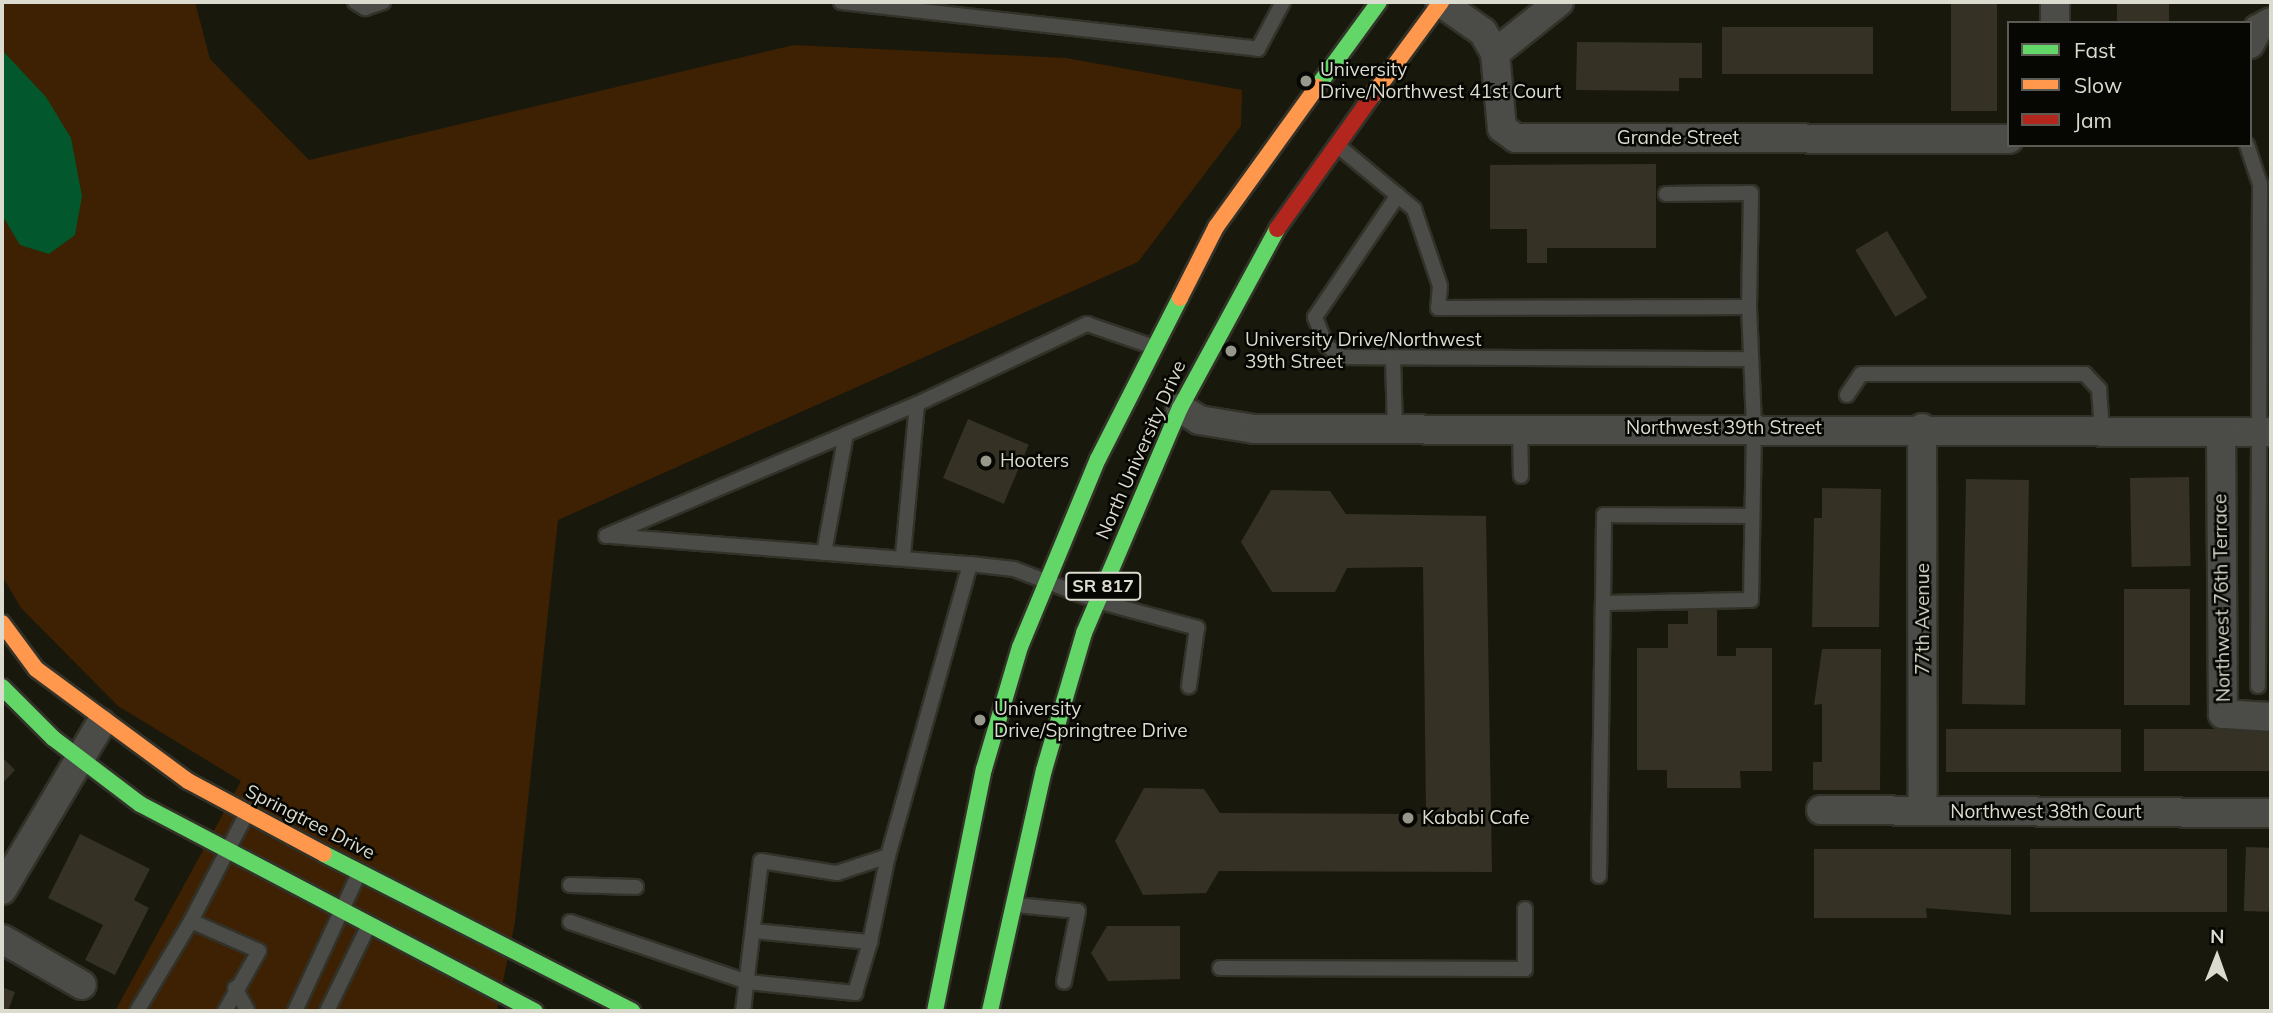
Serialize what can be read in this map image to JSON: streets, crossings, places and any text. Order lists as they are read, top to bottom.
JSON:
{
  "streets": {
    "main road": ["North University Drive", "SR 817", "Springtree Drive"],
    "street": [
      "Grande Street",
      "Northwest 39th Street",
      "Northwest 76th Terrace",
      "77th Avenue",
      "Northwest 38th Court"
    ]
  },
  "crossings": [
    ["Northwest 39th Street", "North University Drive"],
    ["Northwest 39th Street", "Northwest 76th Terrace"],
    ["Northwest 39th Street", "77th Avenue"],
    ["77th Avenue", "Northwest 38th Court"]
  ],
  "places": [
    "University Drive/Northwest 41st Court",
    "University Drive/Northwest 39th Street",
    "Hooters",
    "University Drive/Springtree Drive",
    "Kababi Cafe"
  ],
  "legend": ["Fast", "Slow", "Jam"],
  "north": "top"
}
